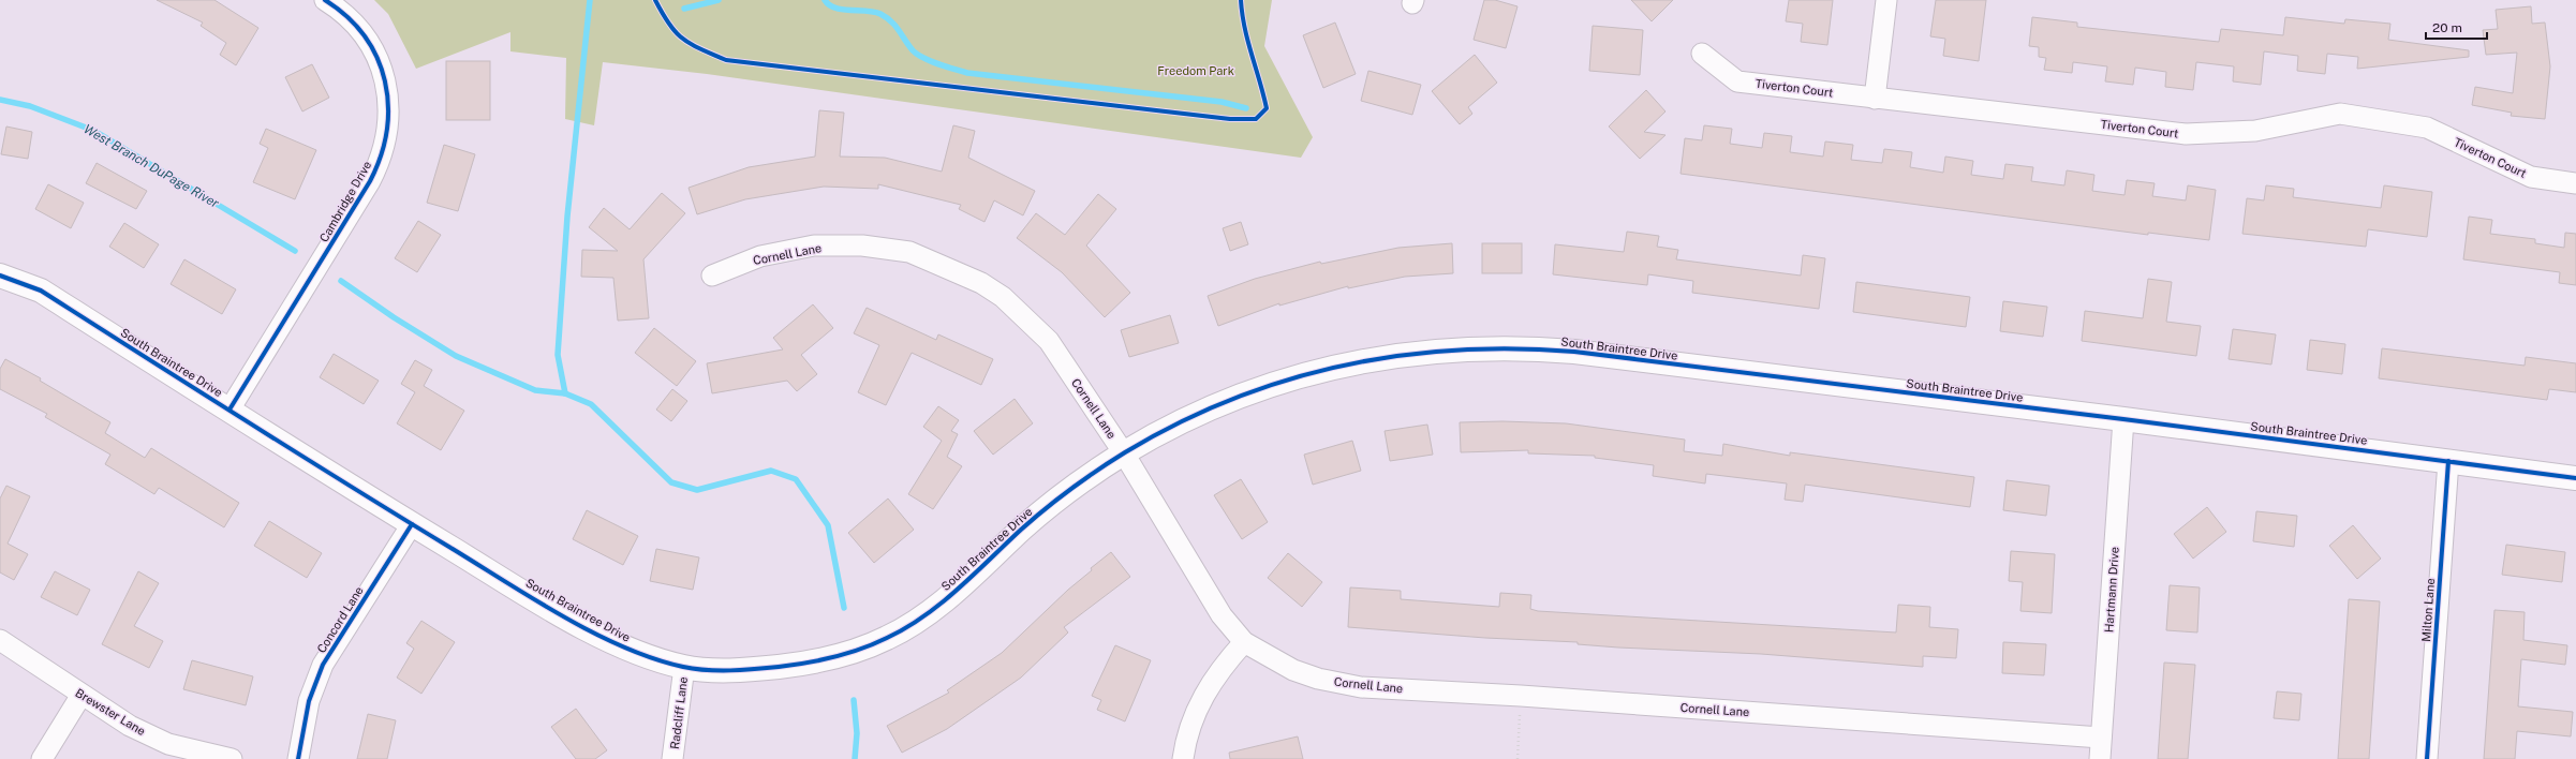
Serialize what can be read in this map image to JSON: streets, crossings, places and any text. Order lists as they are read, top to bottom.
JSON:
{
  "streets": {
    "street": [
      "Tiverton Court",
      "Cambridge Drive",
      "Cornell Lane",
      "South Braintree Drive",
      "Hartmann Drive",
      "Milton Lane",
      "Concord Lane",
      "Brewster Lane",
      "Radcliff Lane"
    ]
  },
  "crossings": [
    ["Cambridge Drive", "South Braintree Drive"],
    ["Cornell Lane", "South Braintree Drive"],
    ["Cornell Lane", "Hartmann Drive"],
    ["South Braintree Drive", "Hartmann Drive"],
    ["South Braintree Drive", "Milton Lane"],
    ["South Braintree Drive", "Concord Lane"],
    ["South Braintree Drive", "Radcliff Lane"]
  ],
  "water": ["West Branch DuPage River"],
  "parks": ["Freedom Park"],
  "scale_bar": "20 m"
}
